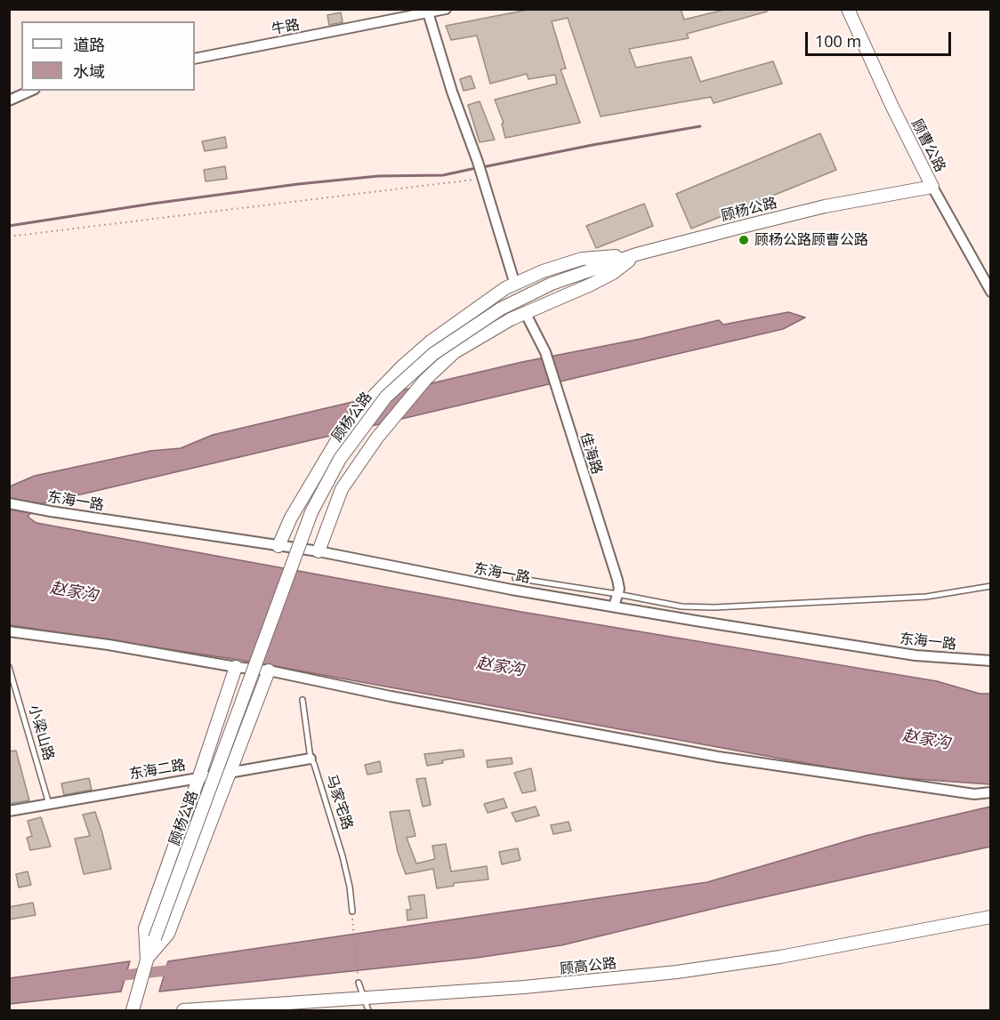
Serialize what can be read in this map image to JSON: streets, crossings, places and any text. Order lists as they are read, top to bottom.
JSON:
{
  "streets": {
    "street": [
      "牛路",
      "顾曹公路",
      "顾杨公路",
      "佳海路",
      "东海一路",
      "东海二路",
      "顾高公路"
    ],
    "lane": ["小梁山路", "马家宅路"]
  },
  "crossings": [
    ["顾曹公路", "顾杨公路"],
    ["佳海路", "东海一路"],
    ["小梁山路", "东海二路"],
    ["东海二路", "马家宅路"]
  ],
  "water": ["赵家沟"],
  "places": ["顾杨公路顾曹公路"],
  "legend": ["道路", "水域"],
  "scale_bar": "100 m"
}
